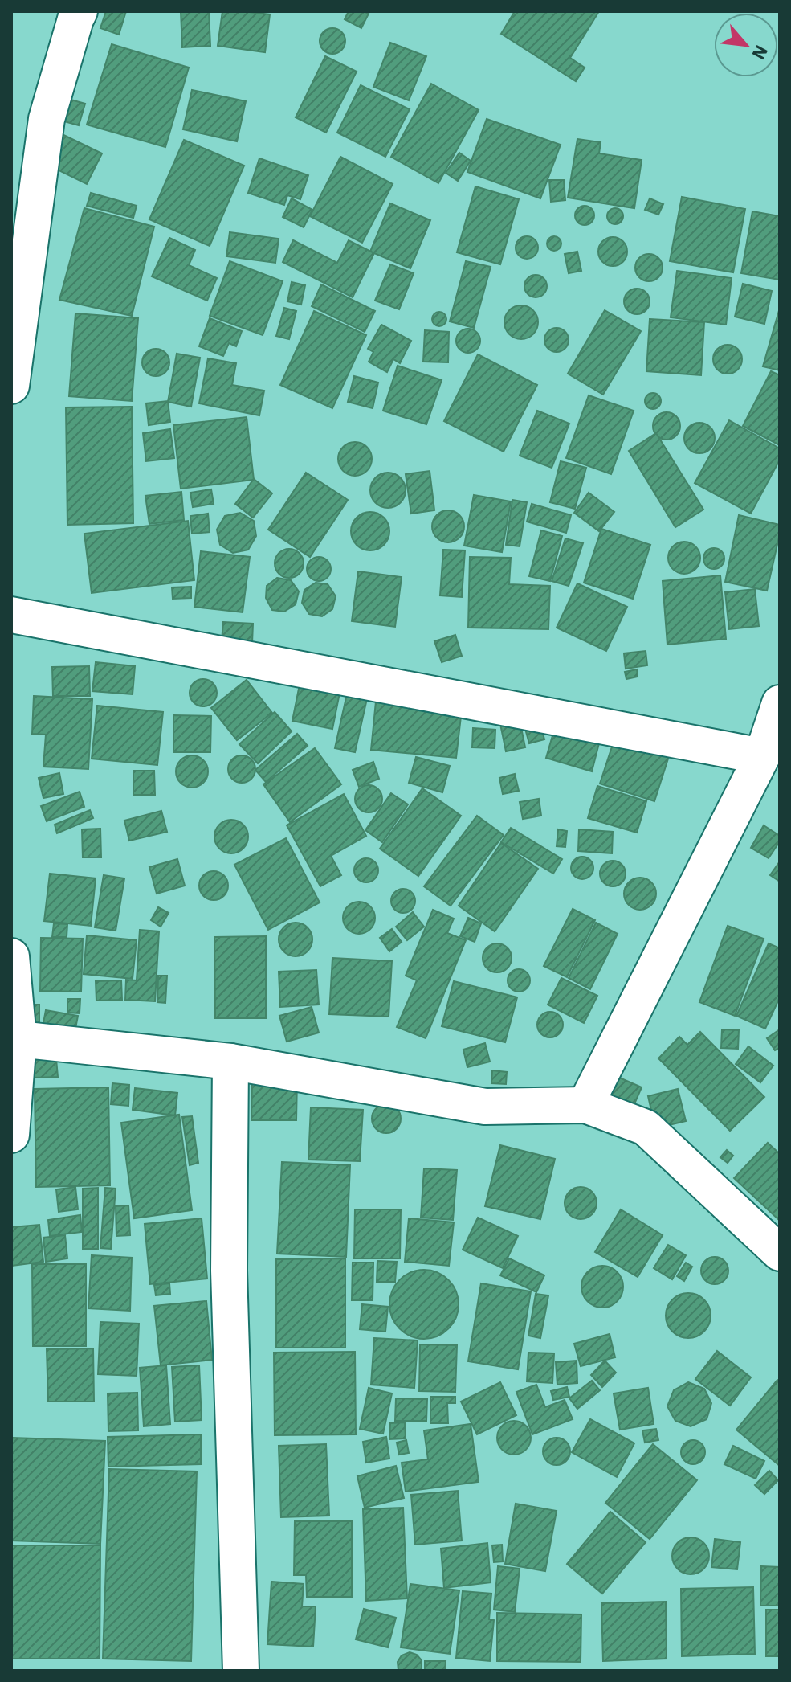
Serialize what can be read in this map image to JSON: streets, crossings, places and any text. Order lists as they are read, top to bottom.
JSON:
{
  "north": "bottom right"
}
